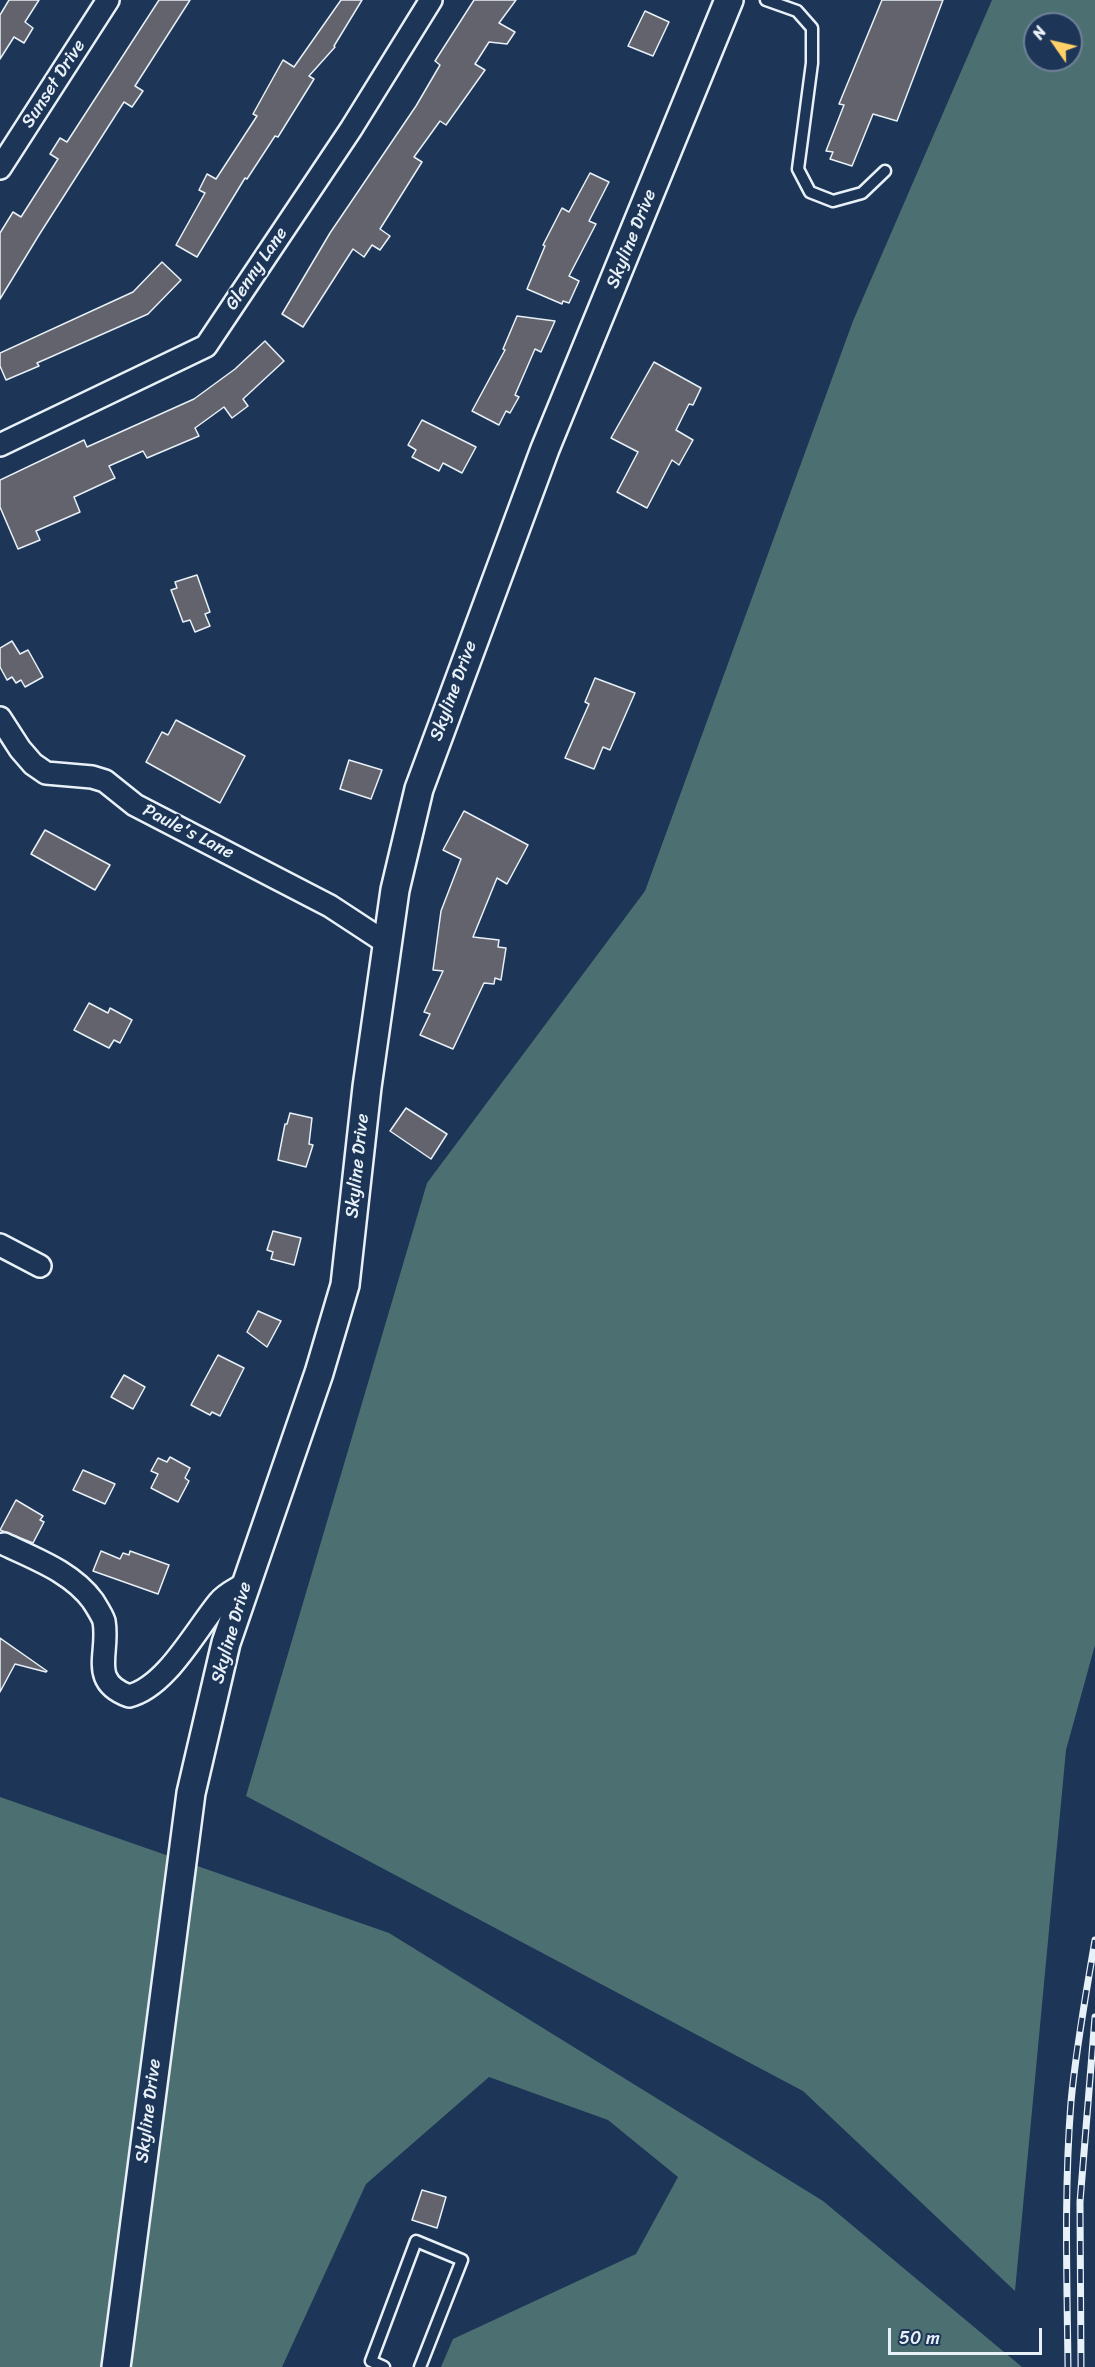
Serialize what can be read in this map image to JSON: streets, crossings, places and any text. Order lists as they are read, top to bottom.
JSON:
{
  "streets": {
    "street": [
      "Sunset Drive",
      "Skyline Drive",
      "Glenny Lane",
      "Paule's Lane"
    ]
  },
  "crossings": [
    ["Skyline Drive", "Paule's Lane"]
  ],
  "scale_bar": "50 m",
  "north": "top left"
}
